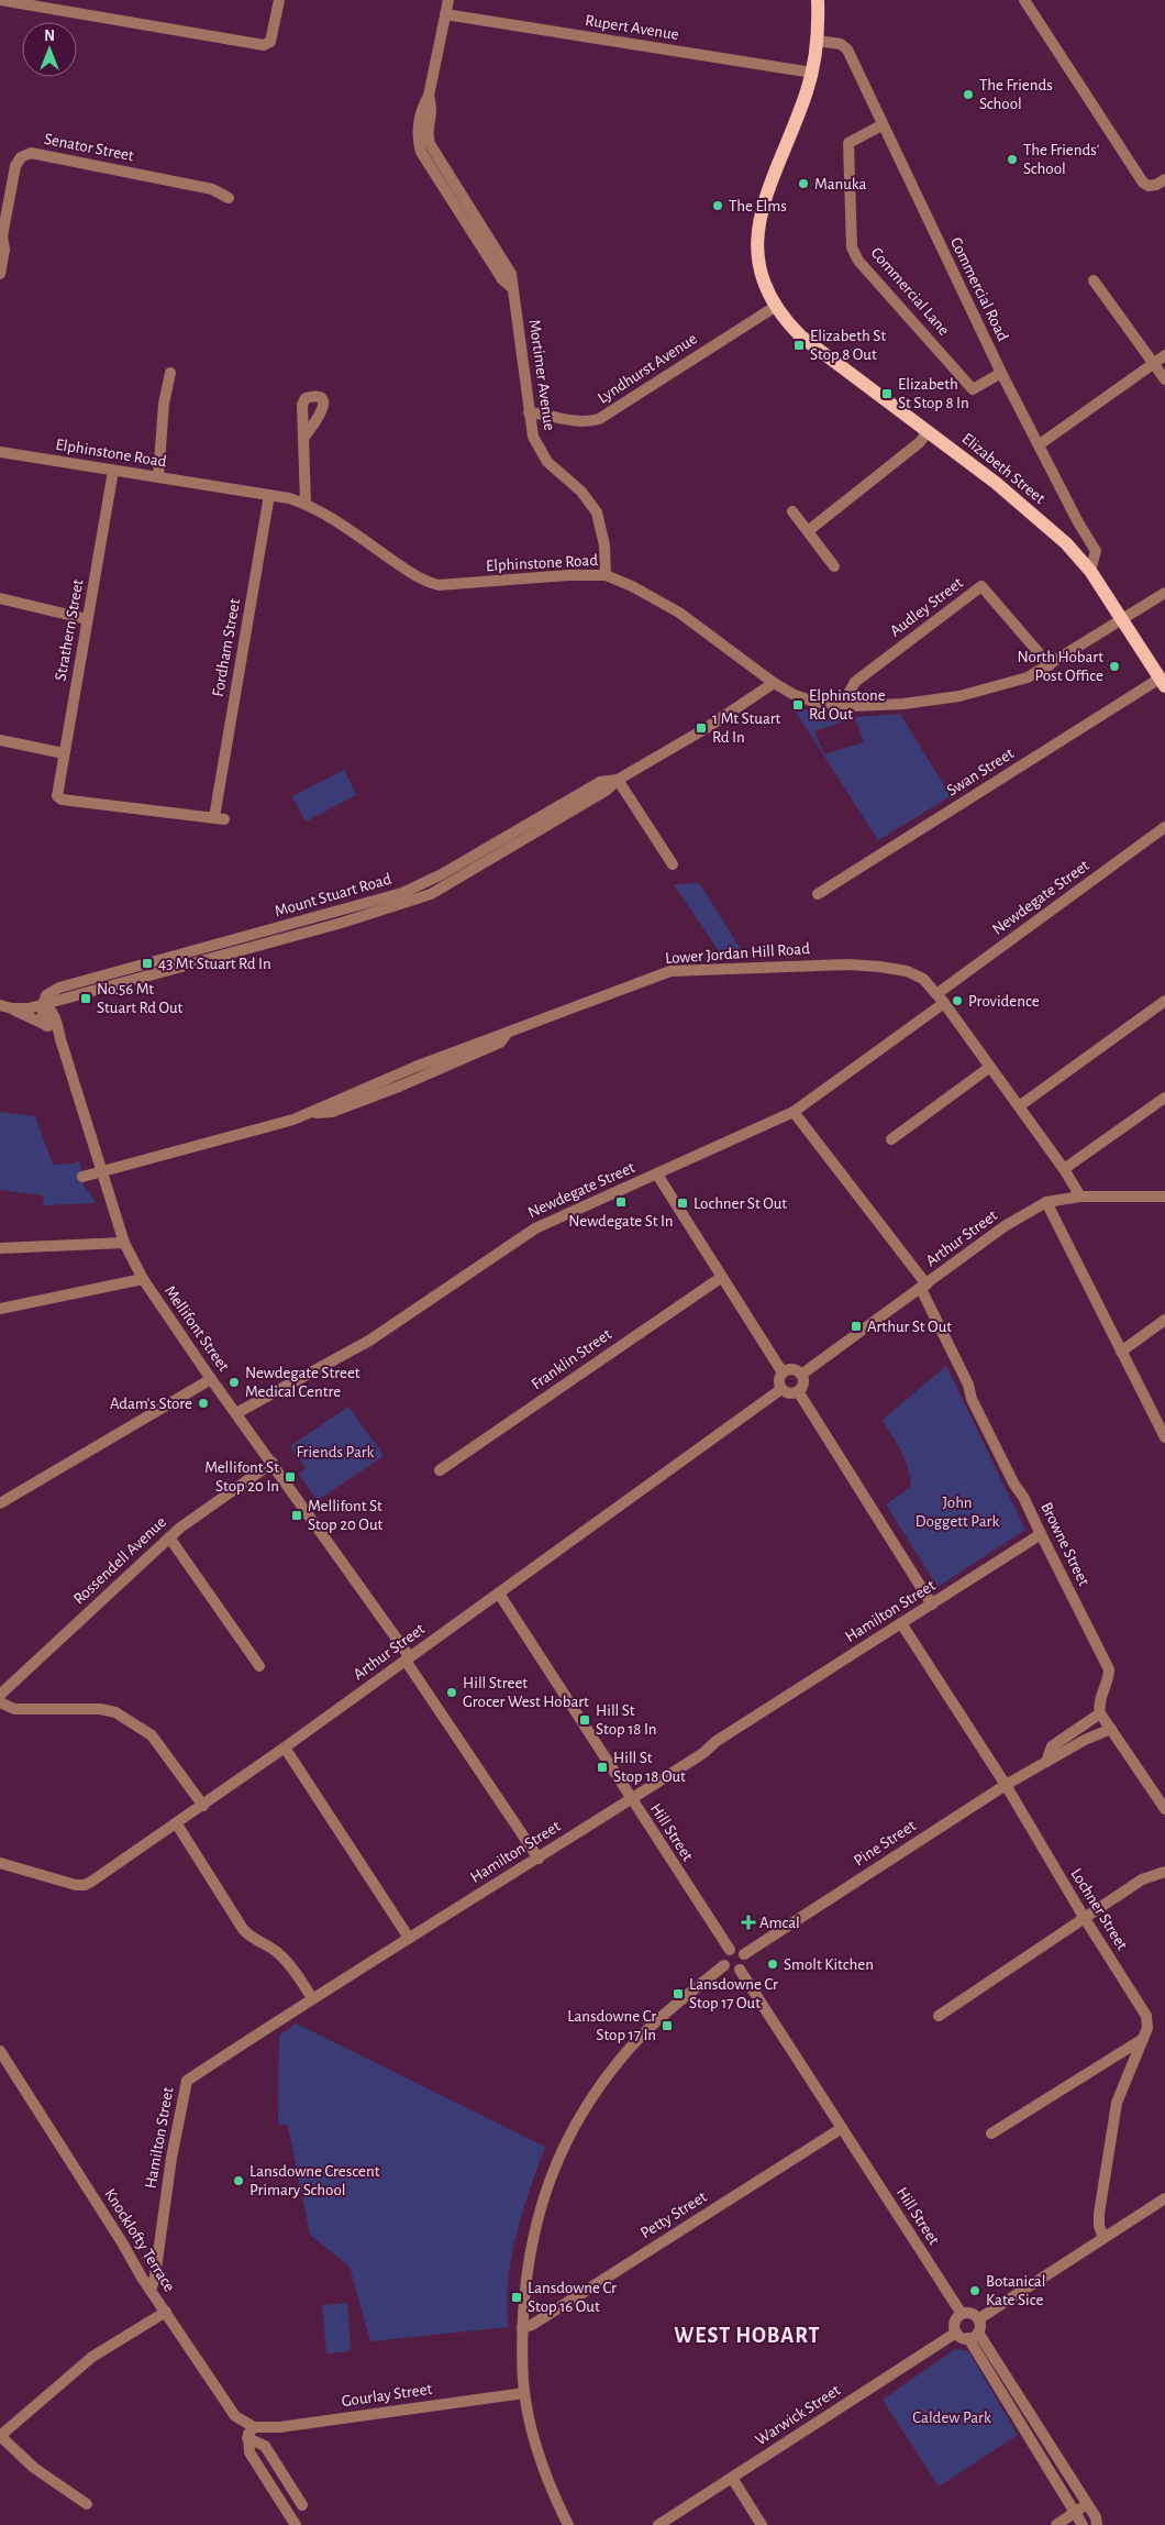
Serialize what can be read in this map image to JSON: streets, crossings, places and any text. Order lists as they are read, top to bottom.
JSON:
{
  "streets": {
    "main road": ["Elizabeth Street"],
    "street": [
      "Rupert Avenue",
      "Senator Street",
      "Commercial Road",
      "Commercial Lane",
      "Lyndhurst Avenue",
      "Mortimer Avenue",
      "Elphinstone Road",
      "Audley Street",
      "Strathern Street",
      "Fordham Street",
      "Swan Street",
      "Mount Stuart Road",
      "Newdegate Street",
      "Lower Jordan Hill Road",
      "Arthur Street",
      "Mellifont Street",
      "Franklin Street",
      "Browne Street",
      "Rossendell Avenue",
      "Hamilton Street",
      "Hill Street",
      "Pine Street",
      "Lochner Street",
      "Petty Street",
      "Knocklofty Terrace",
      "Gourlay Street",
      "Warwick Street"
    ]
  },
  "crossings": [
    ["Rupert Avenue", "Mortimer Avenue"],
    ["Rupert Avenue", "Elizabeth Street"],
    ["Commercial Road", "Commercial Lane"],
    ["Commercial Road", "Elizabeth Street"],
    ["Lyndhurst Avenue", "Mortimer Avenue"],
    ["Lyndhurst Avenue", "Elizabeth Street"],
    ["Mortimer Avenue", "Elphinstone Road"],
    ["Elphinstone Road", "Elizabeth Street"],
    ["Elphinstone Road", "Audley Street"],
    ["Elphinstone Road", "Strathern Street"],
    ["Elphinstone Road", "Fordham Street"],
    ["Elphinstone Road", "Mount Stuart Road"],
    ["Elizabeth Street", "Swan Street"],
    ["Strathern Street", "Fordham Street"],
    ["Mount Stuart Road", "Mellifont Street"],
    ["Newdegate Street", "Lower Jordan Hill Road"],
    ["Newdegate Street", "Mellifont Street"],
    ["Newdegate Street", "Browne Street"],
    ["Lower Jordan Hill Road", "Arthur Street"],
    ["Lower Jordan Hill Road", "Mellifont Street"],
    ["Arthur Street", "Mellifont Street"],
    ["Arthur Street", "Browne Street"],
    ["Arthur Street", "Hill Street"],
    ["Mellifont Street", "Rossendell Avenue"],
    ["Mellifont Street", "Hamilton Street"],
    ["Browne Street", "Hamilton Street"],
    ["Browne Street", "Pine Street"],
    ["Hamilton Street", "Hill Street"],
    ["Hamilton Street", "Lochner Street"],
    ["Hamilton Street", "Knocklofty Terrace"],
    ["Hill Street", "Pine Street"],
    ["Hill Street", "Petty Street"],
    ["Hill Street", "Warwick Street"],
    ["Pine Street", "Lochner Street"],
    ["Knocklofty Terrace", "Gourlay Street"]
  ],
  "districts": ["WEST HOBART"],
  "parks": ["Friends Park", "John Doggett Park", "Caldew Park"],
  "places": {
    "other": [
      "The Friends School",
      "The Friends' School",
      "Manuka",
      "The Elms",
      "North Hobart Post Office",
      "Providence",
      "Newdegate Street Medical Centre",
      "Adam's Store",
      "Hill Street Grocer West Hobart",
      "Smolt Kitchen",
      "Lansdowne Crescent Primary School",
      "Botanical Kate Sice"
    ],
    "transit": [
      "Elizabeth St Stop 8 Out",
      "Elizabeth St Stop 8 In",
      "Elphinstone Rd Out",
      "1 Mt Stuart Rd In",
      "43 Mt Stuart Rd In",
      "No.56 Mt Stuart Rd Out",
      "Newdegate St In",
      "Lochner St Out",
      "Arthur St Out",
      "Mellifont St Stop 20 In",
      "Mellifont St Stop 20 Out",
      "Hill St Stop 18 In",
      "Hill St Stop 18 Out",
      "Lansdowne Cr Stop 17 Out",
      "Lansdowne Cr Stop 17 In",
      "Lansdowne Cr Stop 16 Out"
    ],
    "health": ["Amcal"]
  },
  "north": "top"
}
